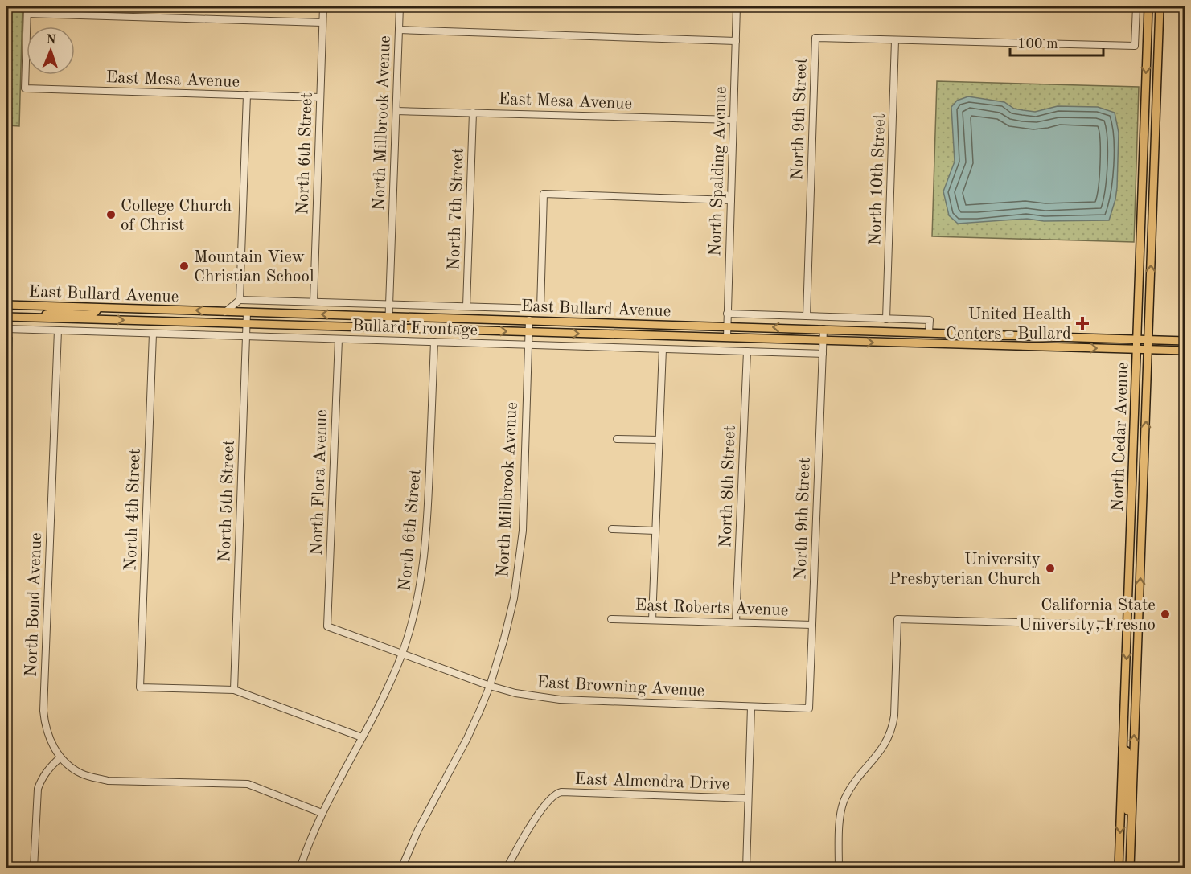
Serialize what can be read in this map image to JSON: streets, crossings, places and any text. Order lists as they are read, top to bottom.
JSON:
{
  "streets": {
    "main road": ["East Bullard Avenue", "North Cedar Avenue"],
    "street": [
      "East Mesa Avenue",
      "North 9th Street",
      "North Millbrook Avenue",
      "North 6th Street",
      "North Spalding Avenue",
      "North 10th Street",
      "North 7th Street",
      "Bullard Frontage",
      "North Flora Avenue",
      "North 8th Street",
      "North 5th Street",
      "North 4th Street",
      "North Bond Avenue",
      "East Roberts Avenue",
      "East Browning Avenue",
      "East Almendra Drive"
    ]
  },
  "crossings": [
    ["East Mesa Avenue", "North Millbrook Avenue"],
    ["East Mesa Avenue", "North 6th Street"],
    ["East Mesa Avenue", "North Spalding Avenue"],
    ["East Mesa Avenue", "North 7th Street"],
    ["North 9th Street", "North 10th Street"],
    ["North 9th Street", "East Bullard Avenue"],
    ["North 9th Street", "Bullard Frontage"],
    ["North 9th Street", "East Roberts Avenue"],
    ["North 9th Street", "East Browning Avenue"],
    ["North Millbrook Avenue", "East Bullard Avenue"],
    ["North Millbrook Avenue", "Bullard Frontage"],
    ["North Millbrook Avenue", "East Browning Avenue"],
    ["North 6th Street", "Bullard Frontage"],
    ["North 6th Street", "East Browning Avenue"],
    ["North Spalding Avenue", "East Bullard Avenue"],
    ["East Bullard Avenue", "North Cedar Avenue"],
    ["East Bullard Avenue", "North 5th Street"],
    ["Bullard Frontage", "North Flora Avenue"],
    ["Bullard Frontage", "North 8th Street"],
    ["Bullard Frontage", "North 5th Street"],
    ["Bullard Frontage", "North 4th Street"],
    ["Bullard Frontage", "North Bond Avenue"],
    ["North Flora Avenue", "East Browning Avenue"],
    ["North 8th Street", "East Roberts Avenue"],
    ["North 5th Street", "North 4th Street"]
  ],
  "places": {
    "other": [
      "College Church of Christ",
      "Mountain View Christian School",
      "University Presbyterian Church",
      "California State University, Fresno"
    ],
    "health": ["United Health Centers - Bullard"]
  },
  "scale_bar": "100 m",
  "north": "top"
}
